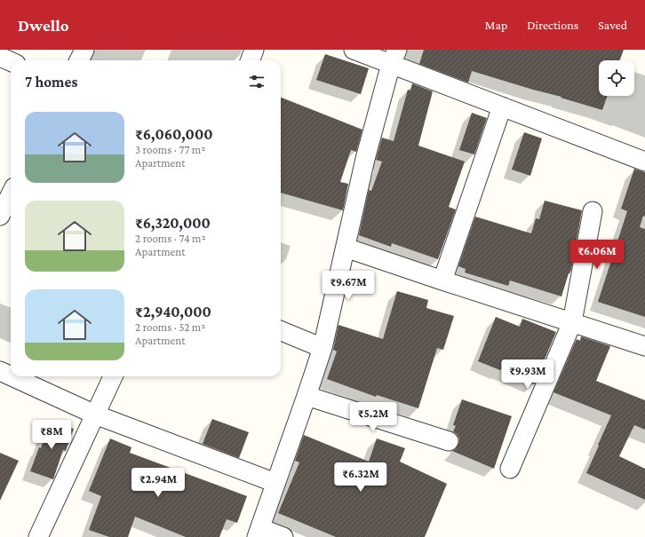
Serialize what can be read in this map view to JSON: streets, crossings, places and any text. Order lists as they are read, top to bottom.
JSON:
{
  "page": {
    "header": "Dwello",
    "nav": ["Map", "Directions", "Saved"],
    "heading": "7 homes",
    "list": [
      {
        "name": "₹6,060,000",
        "note": "3 rooms · 77 m² · Apartment"
      },
      {
        "name": "₹6,320,000",
        "note": "2 rooms · 74 m² · Apartment"
      },
      {
        "name": "₹2,940,000",
        "note": "2 rooms · 52 m² · Apartment"
      }
    ],
    "price": [
      "₹6.06M",
      "₹9.67M",
      "₹9.93M",
      "₹5.2M",
      "₹8M",
      "₹6.32M",
      "₹2.94M"
    ]
  }
}
